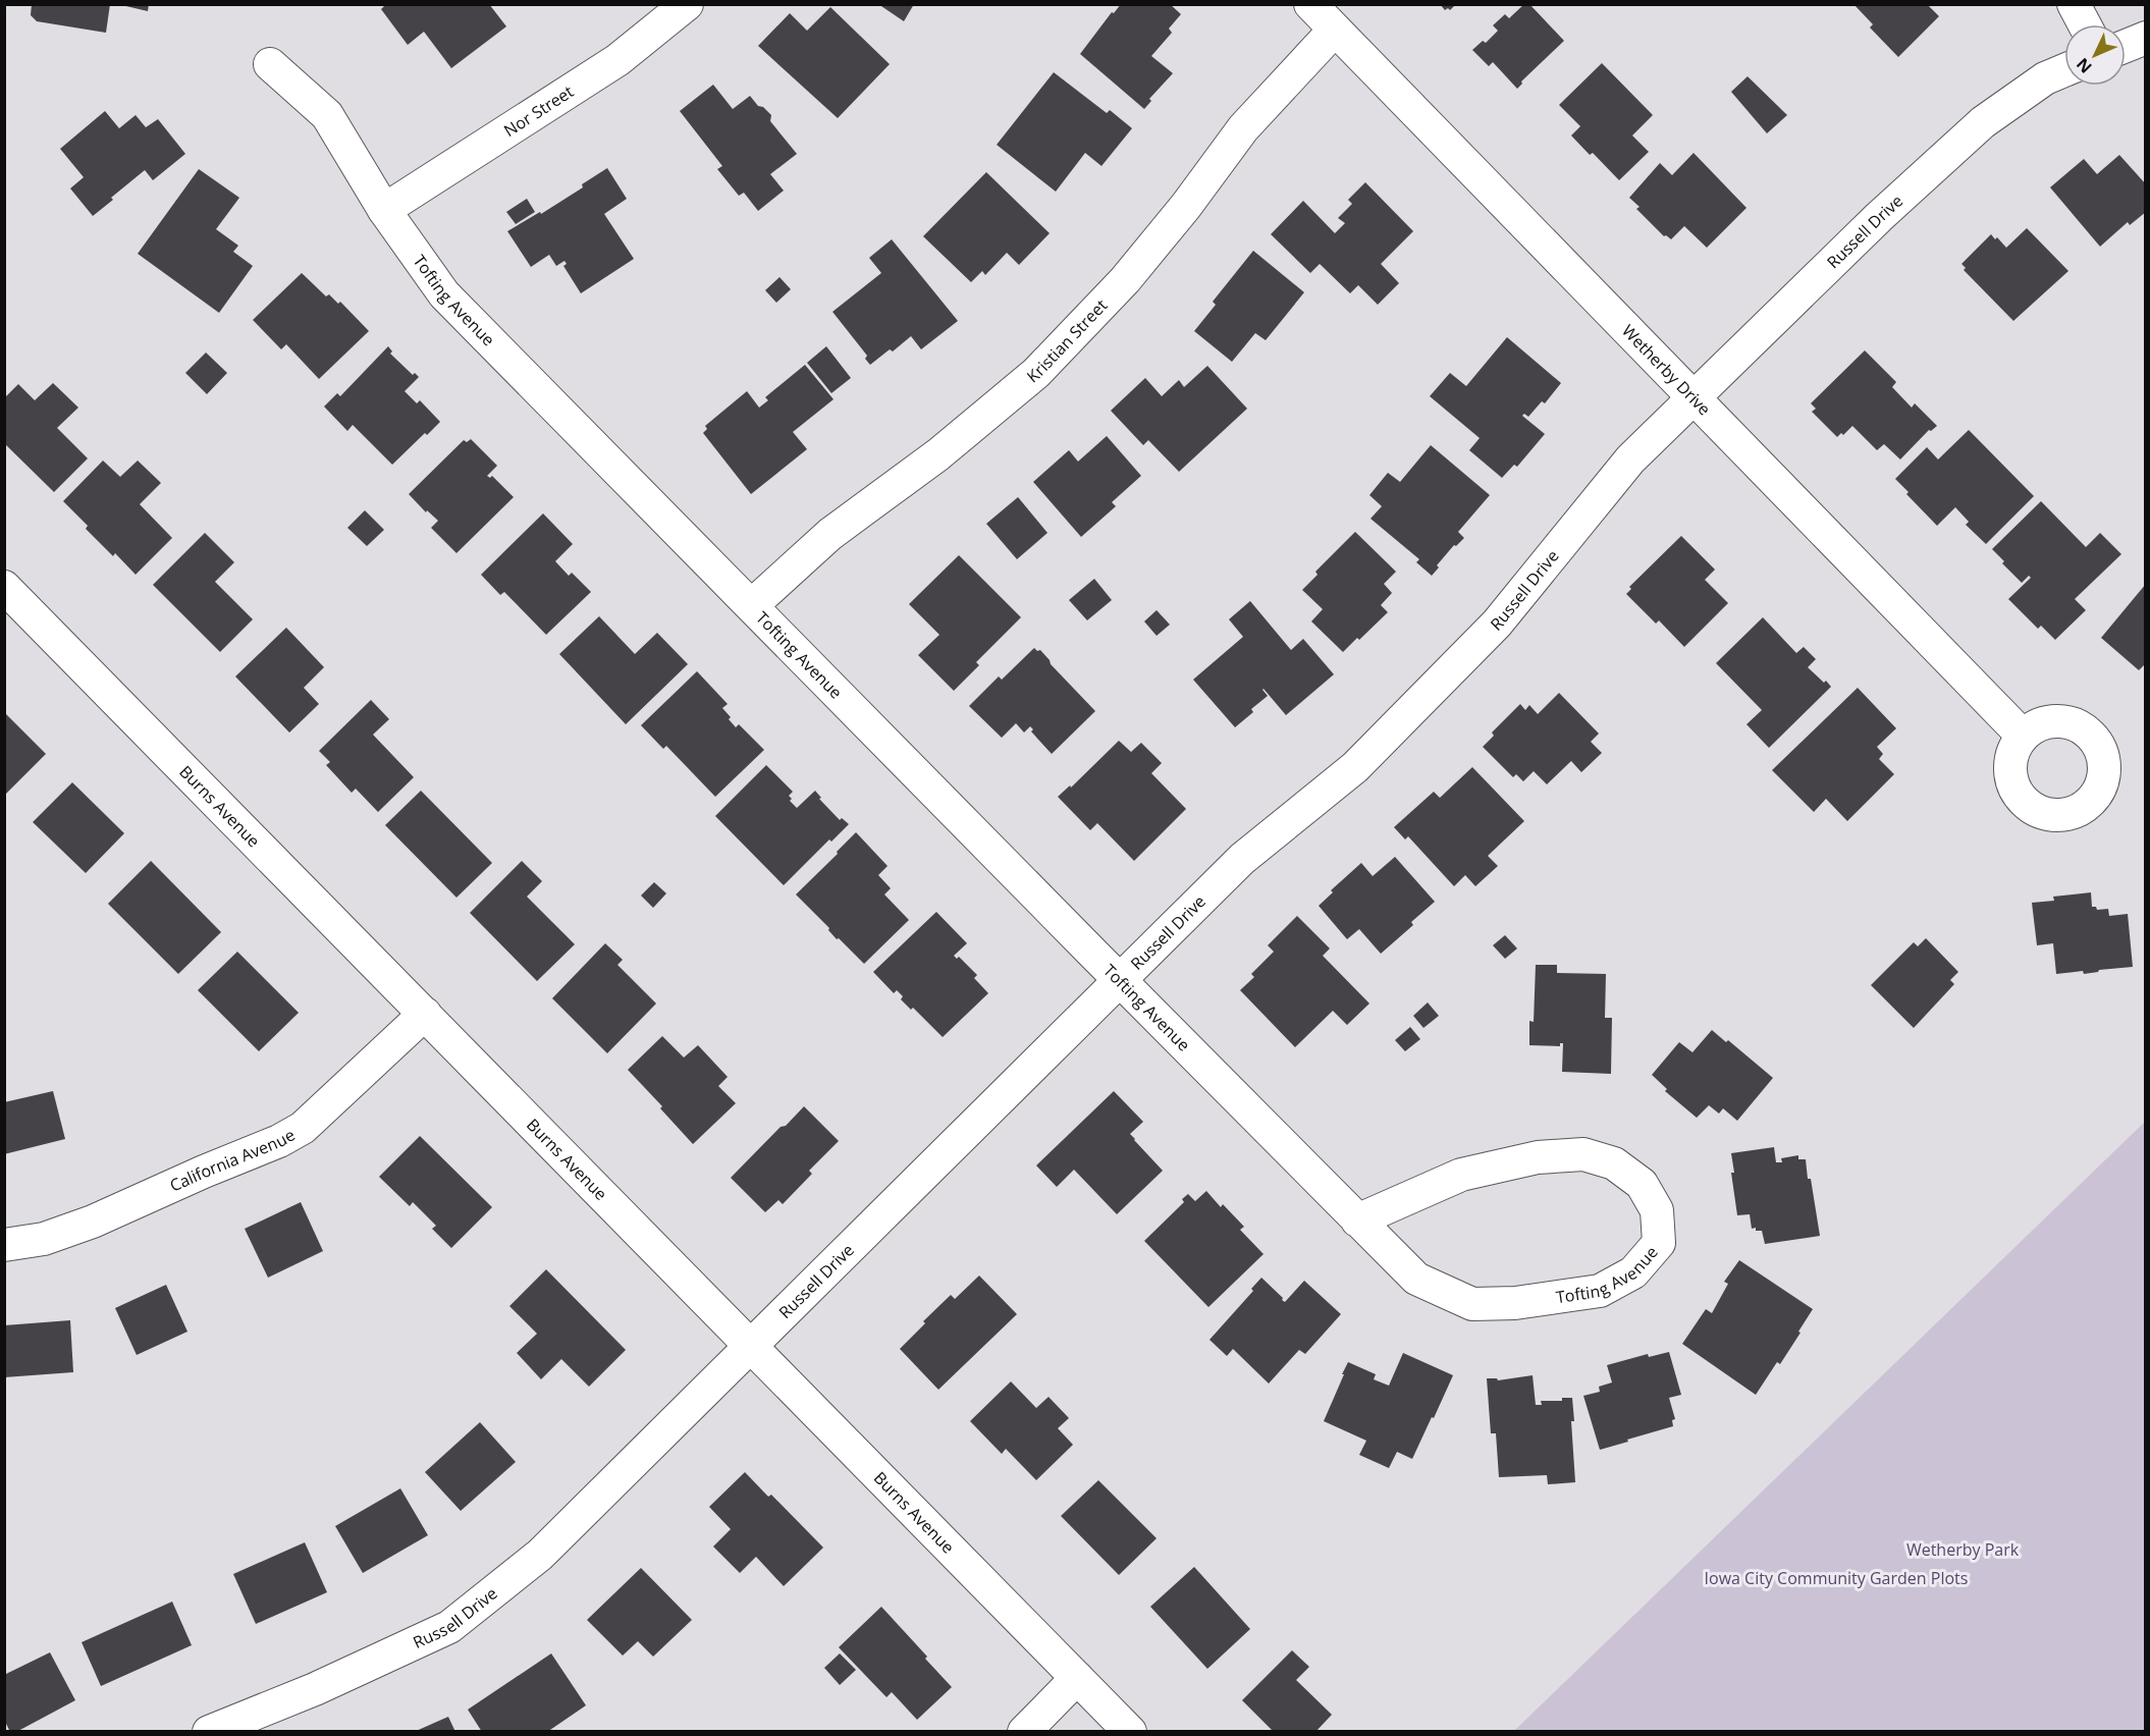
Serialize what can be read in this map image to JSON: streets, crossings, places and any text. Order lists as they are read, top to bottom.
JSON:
{
  "streets": {
    "street": [
      "Nor Street",
      "Russell Drive",
      "Tofting Avenue",
      "Kristian Street",
      "Wetherby Drive",
      "Burns Avenue",
      "California Avenue"
    ]
  },
  "crossings": [
    ["Nor Street", "Tofting Avenue"],
    ["Russell Drive", "Tofting Avenue"],
    ["Russell Drive", "Wetherby Drive"],
    ["Russell Drive", "Burns Avenue"],
    ["Tofting Avenue", "Kristian Street"],
    ["Kristian Street", "Wetherby Drive"],
    ["Burns Avenue", "California Avenue"]
  ],
  "parks": ["Wetherby Park", "Iowa City Community Garden Plots"],
  "north": "bottom left"
}
